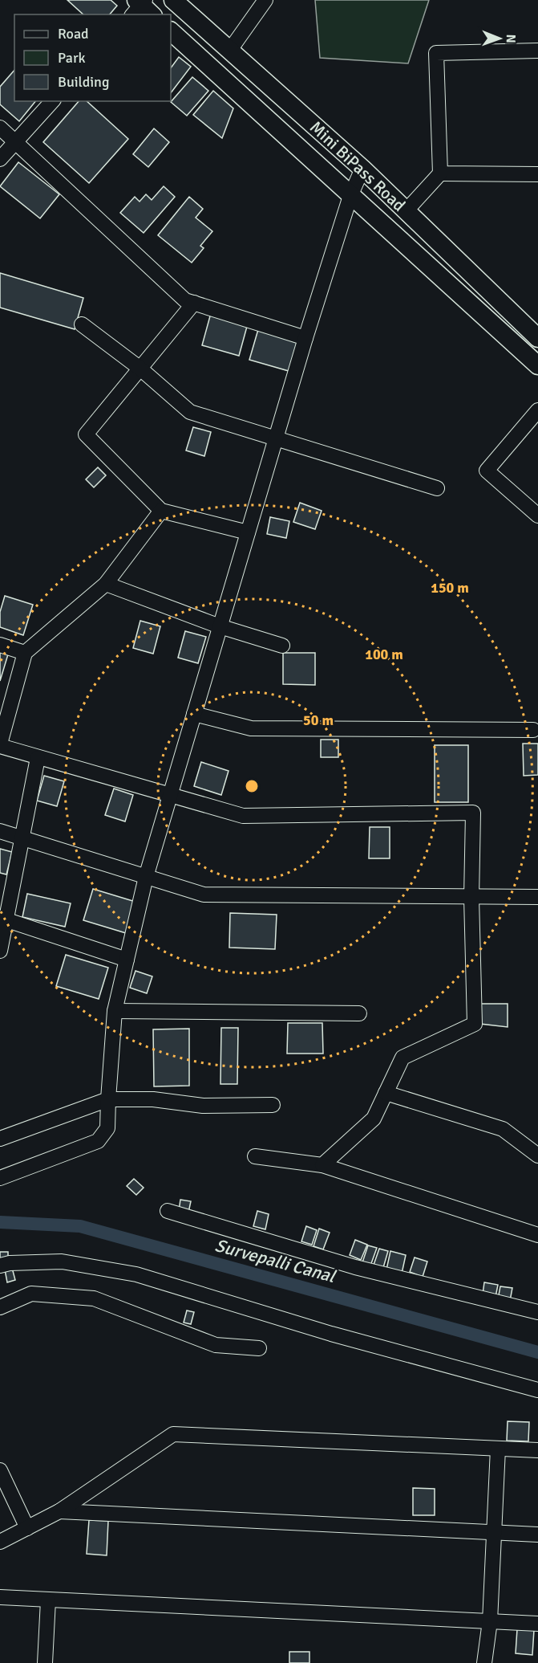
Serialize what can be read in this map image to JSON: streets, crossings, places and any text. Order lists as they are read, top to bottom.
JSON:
{
  "streets": {
    "main road": ["Mini BiPass Road"]
  },
  "water": ["Survepalli Canal"],
  "legend": ["Road", "Park", "Building"],
  "north": "right",
  "rings": ["150 m", "100 m", "50 m"]
}
